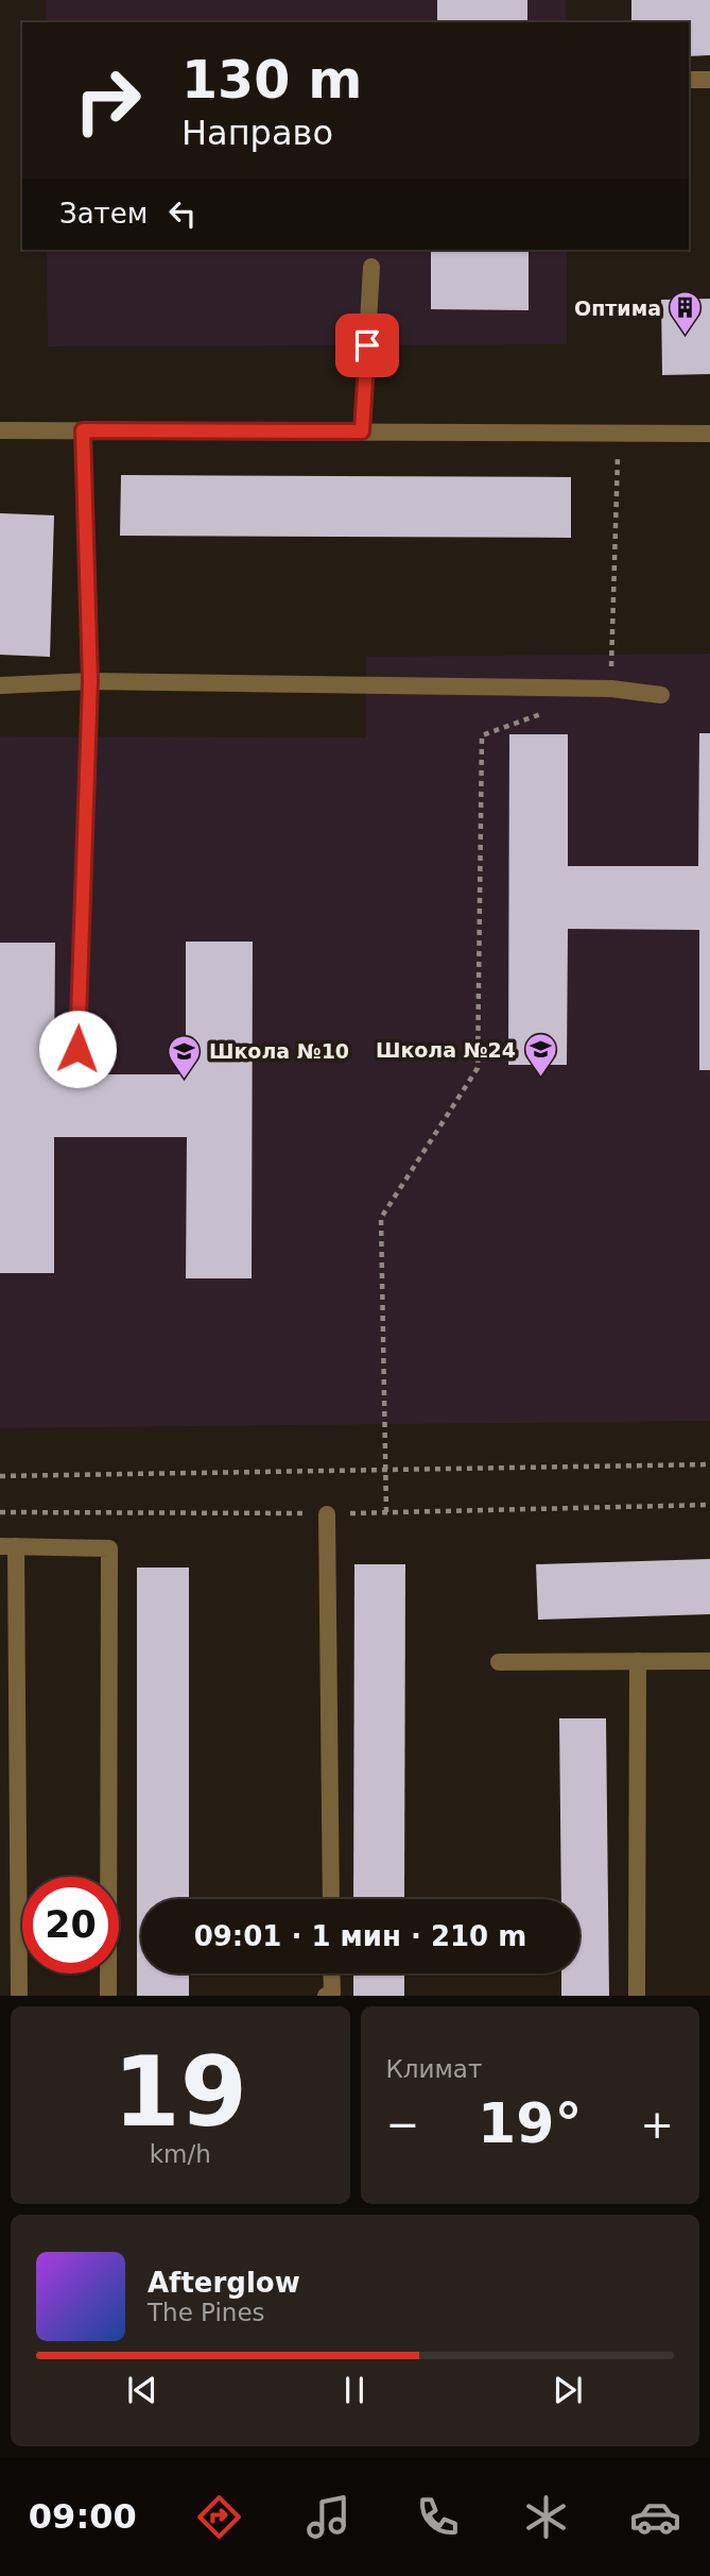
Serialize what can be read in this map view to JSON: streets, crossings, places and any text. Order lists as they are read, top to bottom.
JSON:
{
  "places": {
    "building": ["Оптима"],
    "school or university": ["Школа №24", "Школа №10"]
  },
  "page": {
    "turn": ["130 m", "Направо"],
    "then": "Затем",
    "limit": "20",
    "trip": "09:01 · 1 мин · 210 m",
    "tile": [
      ["19", "km/h"],
      "Климат"
    ],
    "heat": ["−", "19°", "+"],
    "song": ["Afterglow", "The Pines"],
    "tabs": "09:00"
  }
}
